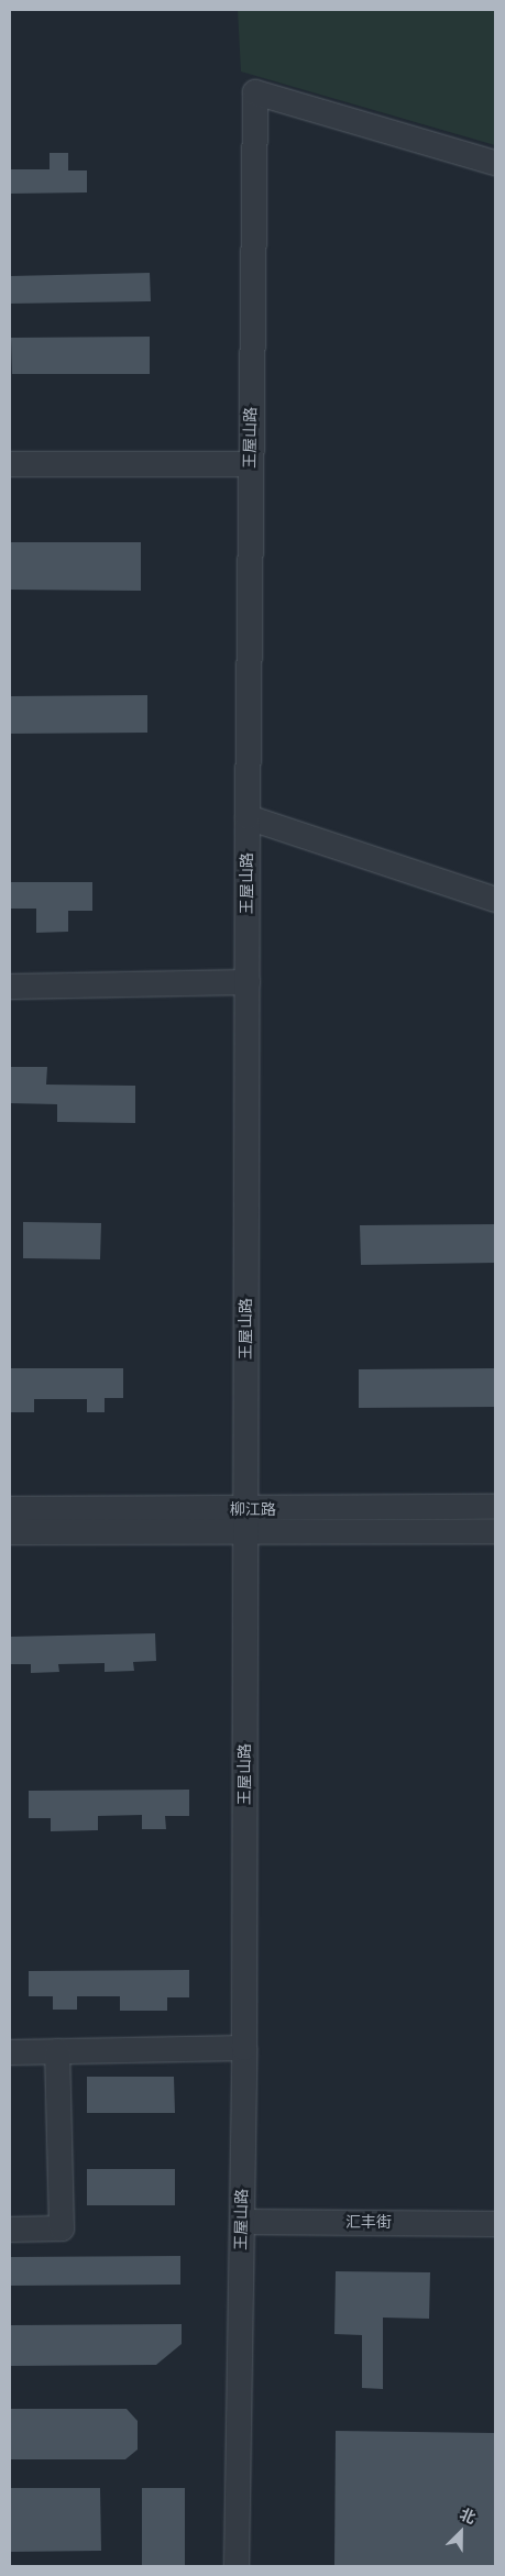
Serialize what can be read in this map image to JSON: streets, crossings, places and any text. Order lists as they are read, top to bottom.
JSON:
{
  "streets": {
    "street": ["王屋山路", "柳江路", "汇丰街"]
  },
  "crossings": [
    ["王屋山路", "柳江路"],
    ["王屋山路", "汇丰街"]
  ],
  "north": "top right"
}
